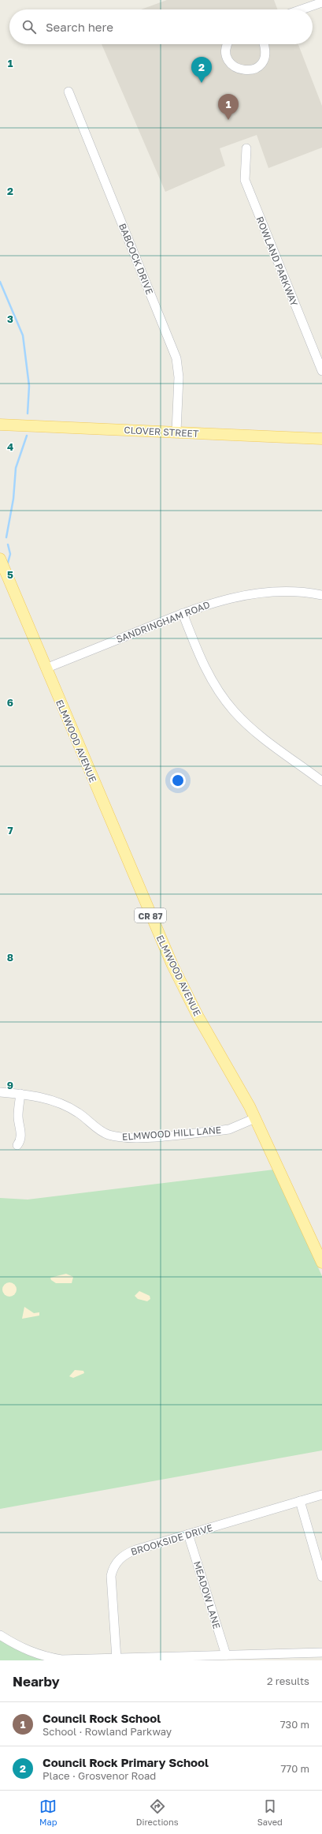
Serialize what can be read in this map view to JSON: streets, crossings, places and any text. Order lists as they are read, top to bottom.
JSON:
{
  "streets": {
    "main road": ["CLOVER STREET", "ELMWOOD AVENUE", "CR 87"],
    "street": [
      "BABCOCK DRIVE",
      "ROWLAND PARKWAY",
      "SANDRINGHAM ROAD",
      "ELMWOOD HILL LANE",
      "BROOKSIDE DRIVE",
      "MEADOW LANE"
    ]
  },
  "crossings": [
    ["BABCOCK DRIVE", "CLOVER STREET"],
    ["SANDRINGHAM ROAD", "ELMWOOD AVENUE"],
    ["ELMWOOD AVENUE", "ELMWOOD HILL LANE"],
    ["BROOKSIDE DRIVE", "MEADOW LANE"]
  ],
  "page": {
    "search": "Search here",
    "pins": ["2", "1"],
    "heading": ["Nearby", "2 results"],
    "list": [
      {
        "mark": "1",
        "name": "Council Rock School",
        "note": "School · Rowland Parkway",
        "value": "730 m"
      },
      {
        "mark": "2",
        "name": "Council Rock Primary School",
        "note": "Place · Grosvenor Road",
        "value": "770 m"
      }
    ],
    "nav": ["Map", "Directions", "Saved"]
  },
  "grid": {
    "rows": [
      "1",
      "2",
      "3",
      "4",
      "5",
      "6",
      "7",
      "8",
      "9"
    ]
  }
}
